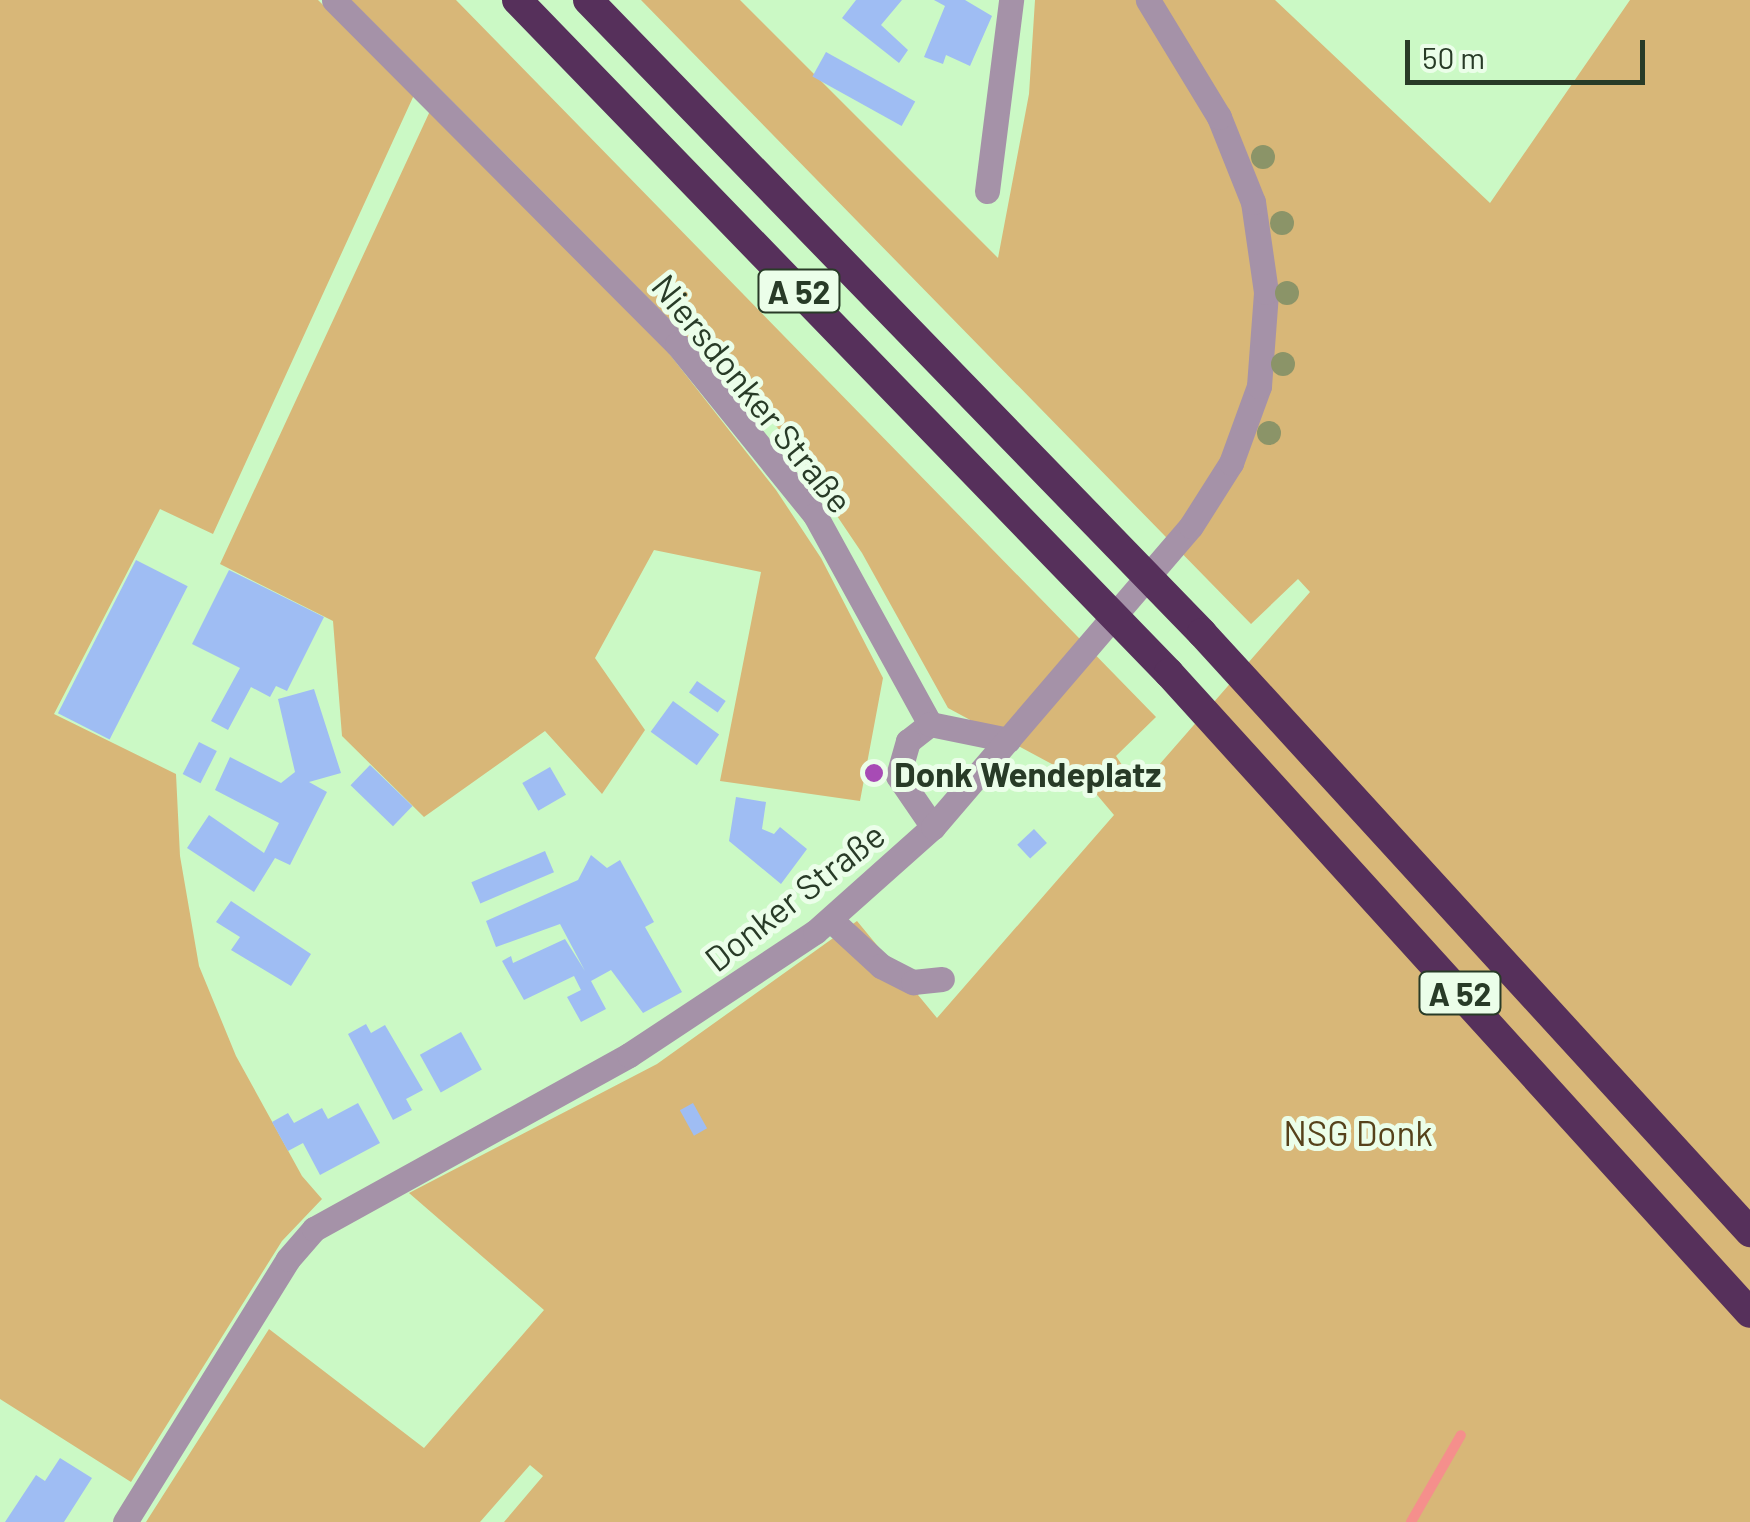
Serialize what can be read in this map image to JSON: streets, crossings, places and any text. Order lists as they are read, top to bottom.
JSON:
{
  "streets": {
    "highway": ["A 52"],
    "street": ["Niersdonker Straße", "Donker Straße"]
  },
  "parks": ["NSG Donk"],
  "places": ["Donk Wendeplatz"],
  "scale_bar": "50 m"
}
